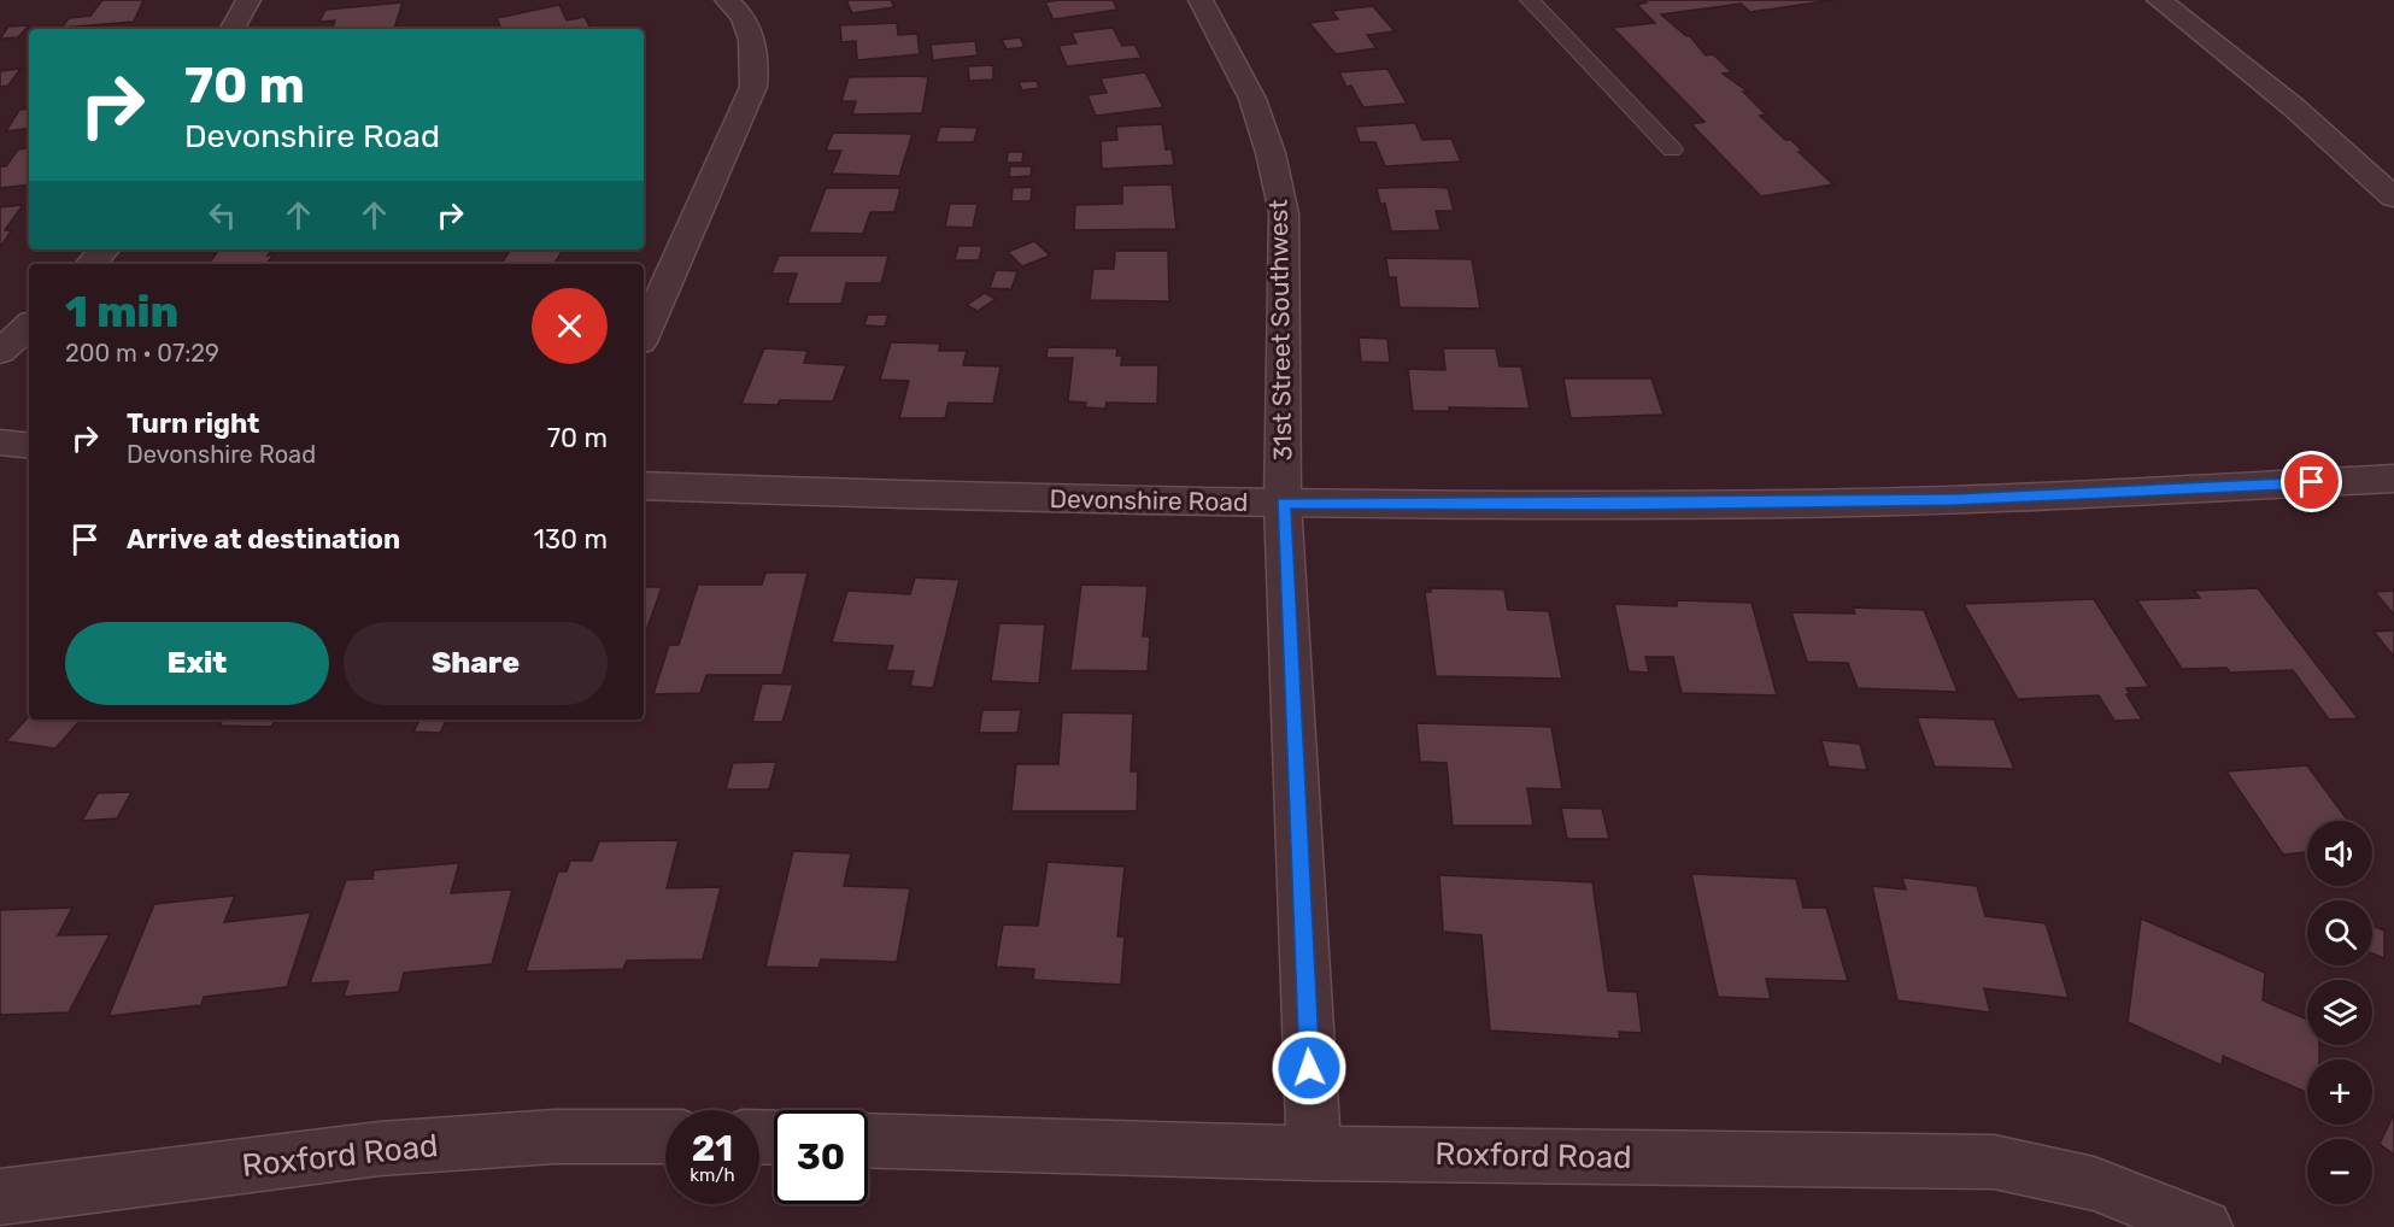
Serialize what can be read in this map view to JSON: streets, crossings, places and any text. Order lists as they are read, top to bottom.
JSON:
{
  "streets": {
    "street": ["31st Street Southwest", "Devonshire Road", "Roxford Road"]
  },
  "crossings": [
    ["31st Street Southwest", "Devonshire Road"],
    ["31st Street Southwest", "Roxford Road"]
  ],
  "page": {
    "turn": ["70 m", "Devonshire Road"],
    "heading": ["1 min", "200 m · 07:29"],
    "list": [
      {
        "name": "Turn right",
        "note": "Devonshire Road",
        "value": "70 m"
      },
      {
        "name": "Arrive at destination",
        "value": "130 m"
      }
    ],
    "buttons": ["Exit", "Share"],
    "map_buttons": ["+", "−"],
    "speed": "21 km/h",
    "limit": "30"
  }
}
